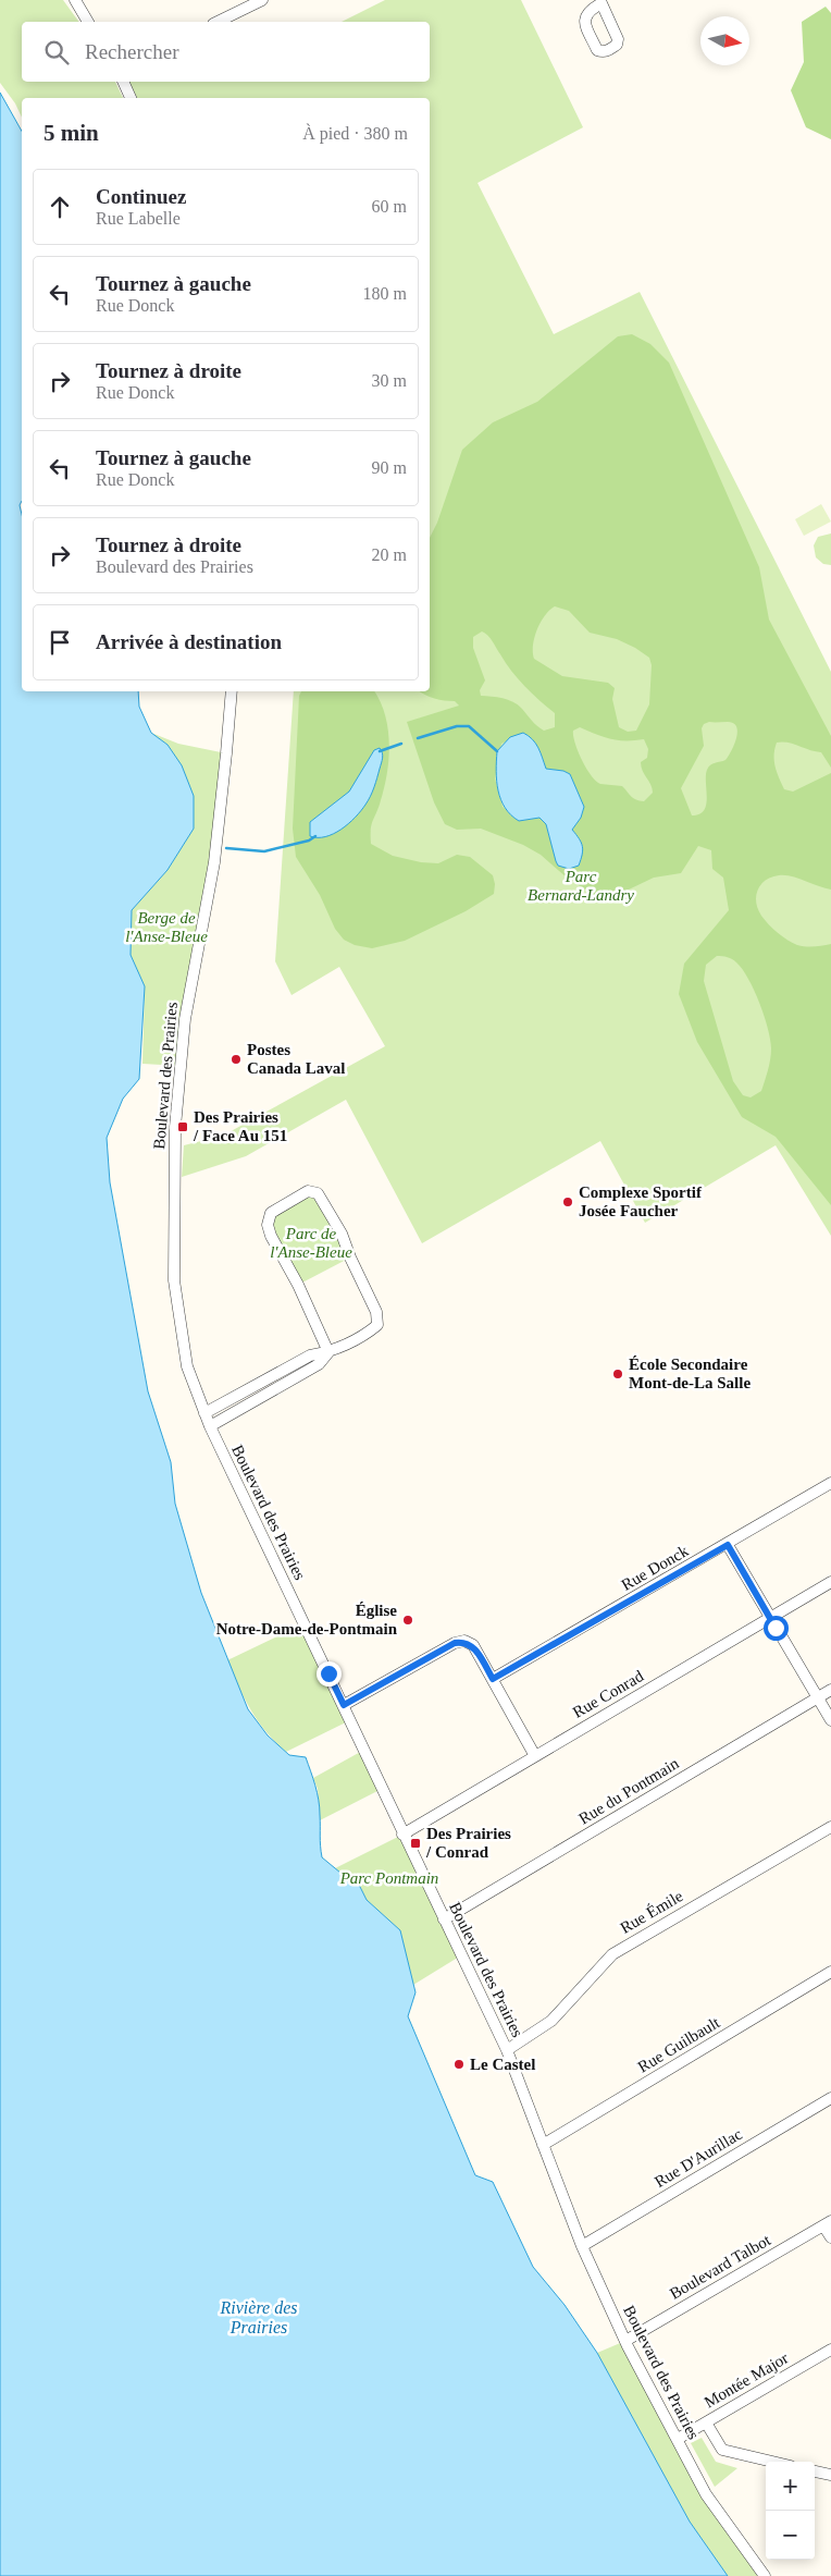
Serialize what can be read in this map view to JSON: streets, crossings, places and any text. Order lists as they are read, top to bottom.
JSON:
{
  "streets": {
    "street": [
      "Boulevard des Prairies",
      "Rue Donck",
      "Rue Conrad",
      "Rue du Pontmain",
      "Rue Émile",
      "Rue Guilbault",
      "Rue D'Aurillac",
      "Boulevard Talbot",
      "Montée Major"
    ]
  },
  "crossings": [
    ["Boulevard des Prairies", "Rue Conrad"],
    ["Boulevard des Prairies", "Rue du Pontmain"],
    ["Boulevard des Prairies", "Rue Émile"],
    ["Boulevard des Prairies", "Rue Guilbault"],
    ["Boulevard des Prairies", "Rue D'Aurillac"],
    ["Boulevard des Prairies", "Boulevard Talbot"],
    ["Boulevard des Prairies", "Montée Major"]
  ],
  "water": ["Rivière des Prairies"],
  "parks": [
    "Parc Bernard-Landry",
    "Berge de l'Anse-Bleue",
    "Parc de l'Anse-Bleue",
    "Parc Pontmain"
  ],
  "places": {
    "other": [
      "Postes Canada Laval",
      "Complexe Sportif Josée Faucher",
      "École Secondaire Mont-de-La Salle",
      "Église Notre-Dame-de-Pontmain",
      "Le Castel"
    ],
    "transit": ["Des Prairies / Face Au 151", "Des Prairies / Conrad"]
  },
  "north": "right",
  "page": {
    "search": "Rechercher",
    "heading": ["5 min", "À pied · 380 m"],
    "list": [
      ["Continuez", "Rue Labelle", "60 m"],
      ["Tournez à gauche", "Rue Donck", "180 m"],
      ["Tournez à droite", "Rue Donck", "30 m"],
      ["Tournez à gauche", "Rue Donck", "90 m"],
      ["Tournez à droite", "Boulevard des Prairies", "20 m"],
      "Arrivée à destination"
    ],
    "map_buttons": ["+", "−"]
  }
}
